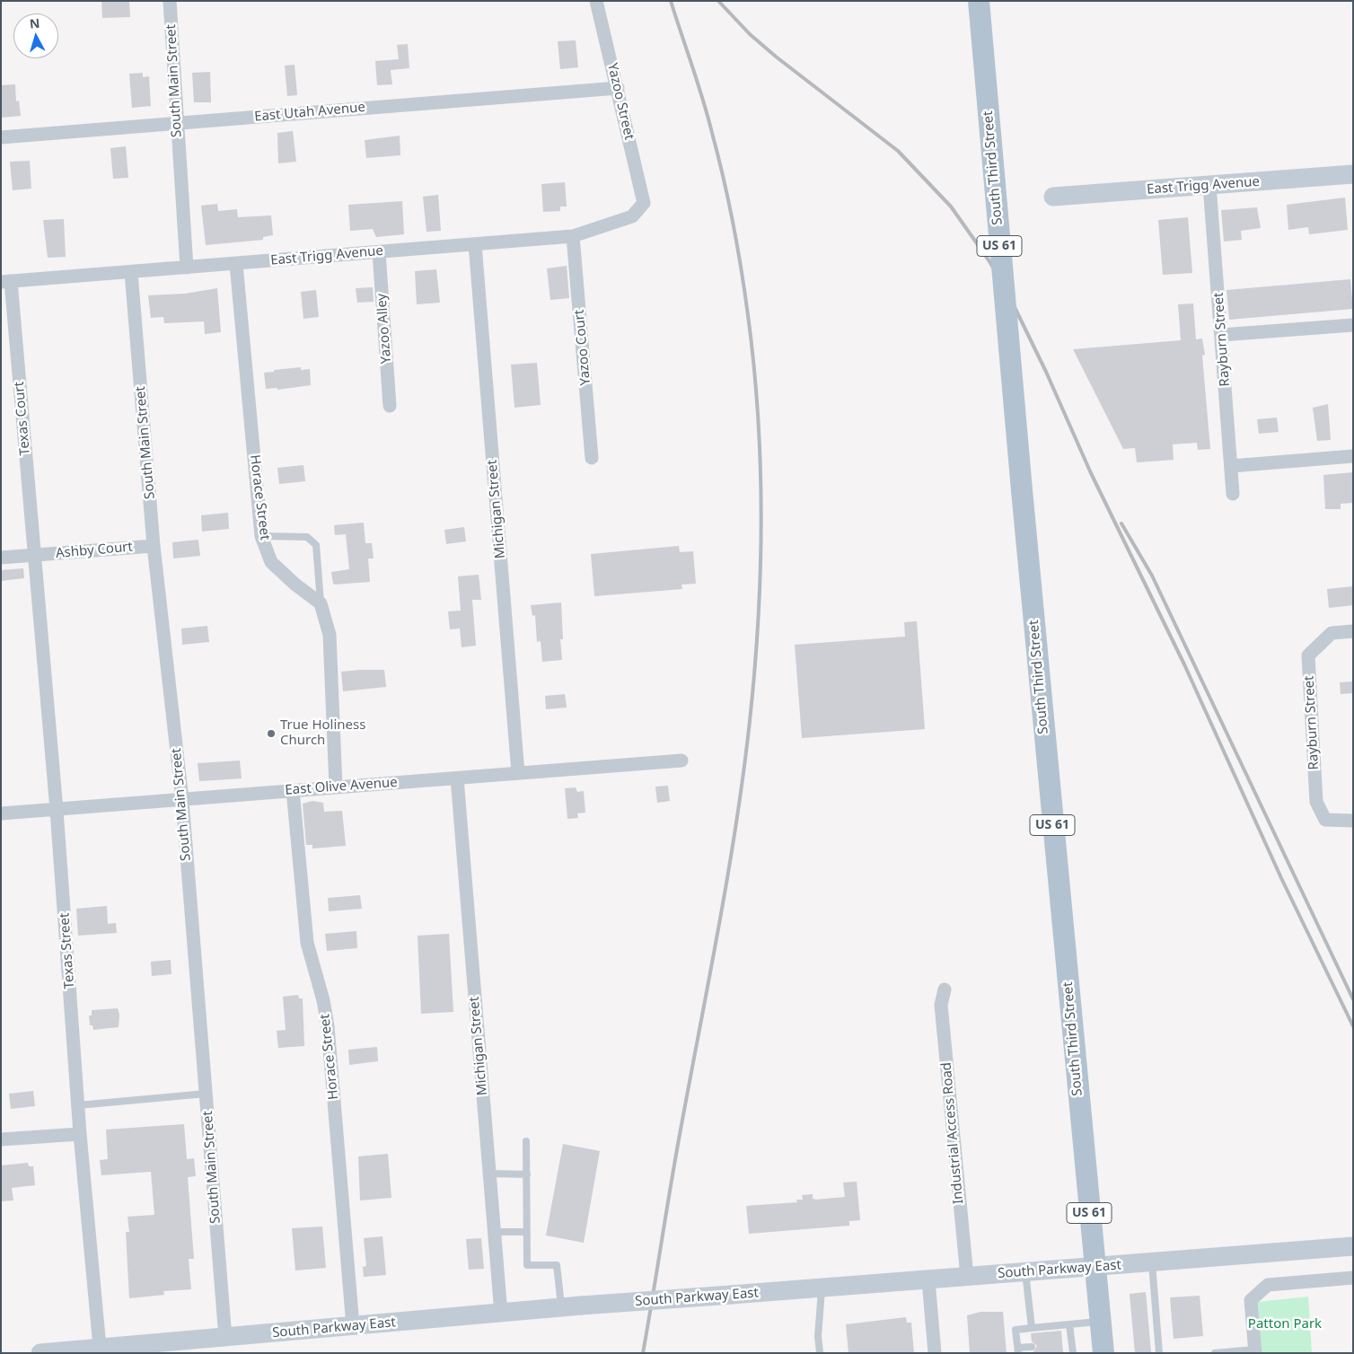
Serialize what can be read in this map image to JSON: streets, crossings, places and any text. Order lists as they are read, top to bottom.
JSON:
{
  "streets": {
    "main road": [
      "South Third Street",
      "East Trigg Avenue",
      "US 61",
      "South Parkway East"
    ],
    "street": [
      "South Main Street",
      "Yazoo Street",
      "East Utah Avenue",
      "Yazoo Alley",
      "Rayburn Street",
      "Yazoo Court",
      "Texas Court",
      "Horace Street",
      "Michigan Street",
      "Ashby Court",
      "East Olive Avenue",
      "Texas Street",
      "Industrial Access Road"
    ]
  },
  "crossings": [
    ["South Main Street", "East Utah Avenue"],
    ["South Main Street", "East Trigg Avenue"],
    ["South Main Street", "Ashby Court"],
    ["South Main Street", "East Olive Avenue"],
    ["South Main Street", "South Parkway East"],
    ["Yazoo Street", "East Utah Avenue"],
    ["Yazoo Street", "East Trigg Avenue"],
    ["South Third Street", "South Parkway East"],
    ["East Trigg Avenue", "Yazoo Alley"],
    ["East Trigg Avenue", "Rayburn Street"],
    ["East Trigg Avenue", "Yazoo Court"],
    ["East Trigg Avenue", "Texas Court"],
    ["East Trigg Avenue", "Horace Street"],
    ["East Trigg Avenue", "Michigan Street"],
    ["Texas Court", "Ashby Court"],
    ["Texas Court", "Texas Street"],
    ["Horace Street", "East Olive Avenue"],
    ["Horace Street", "South Parkway East"],
    ["Michigan Street", "East Olive Avenue"],
    ["Michigan Street", "South Parkway East"],
    ["Ashby Court", "Texas Street"],
    ["East Olive Avenue", "Texas Street"],
    ["Texas Street", "South Parkway East"],
    ["Industrial Access Road", "South Parkway East"]
  ],
  "parks": ["Patton Park"],
  "places": ["True Holiness Church"],
  "north": "top"
}
